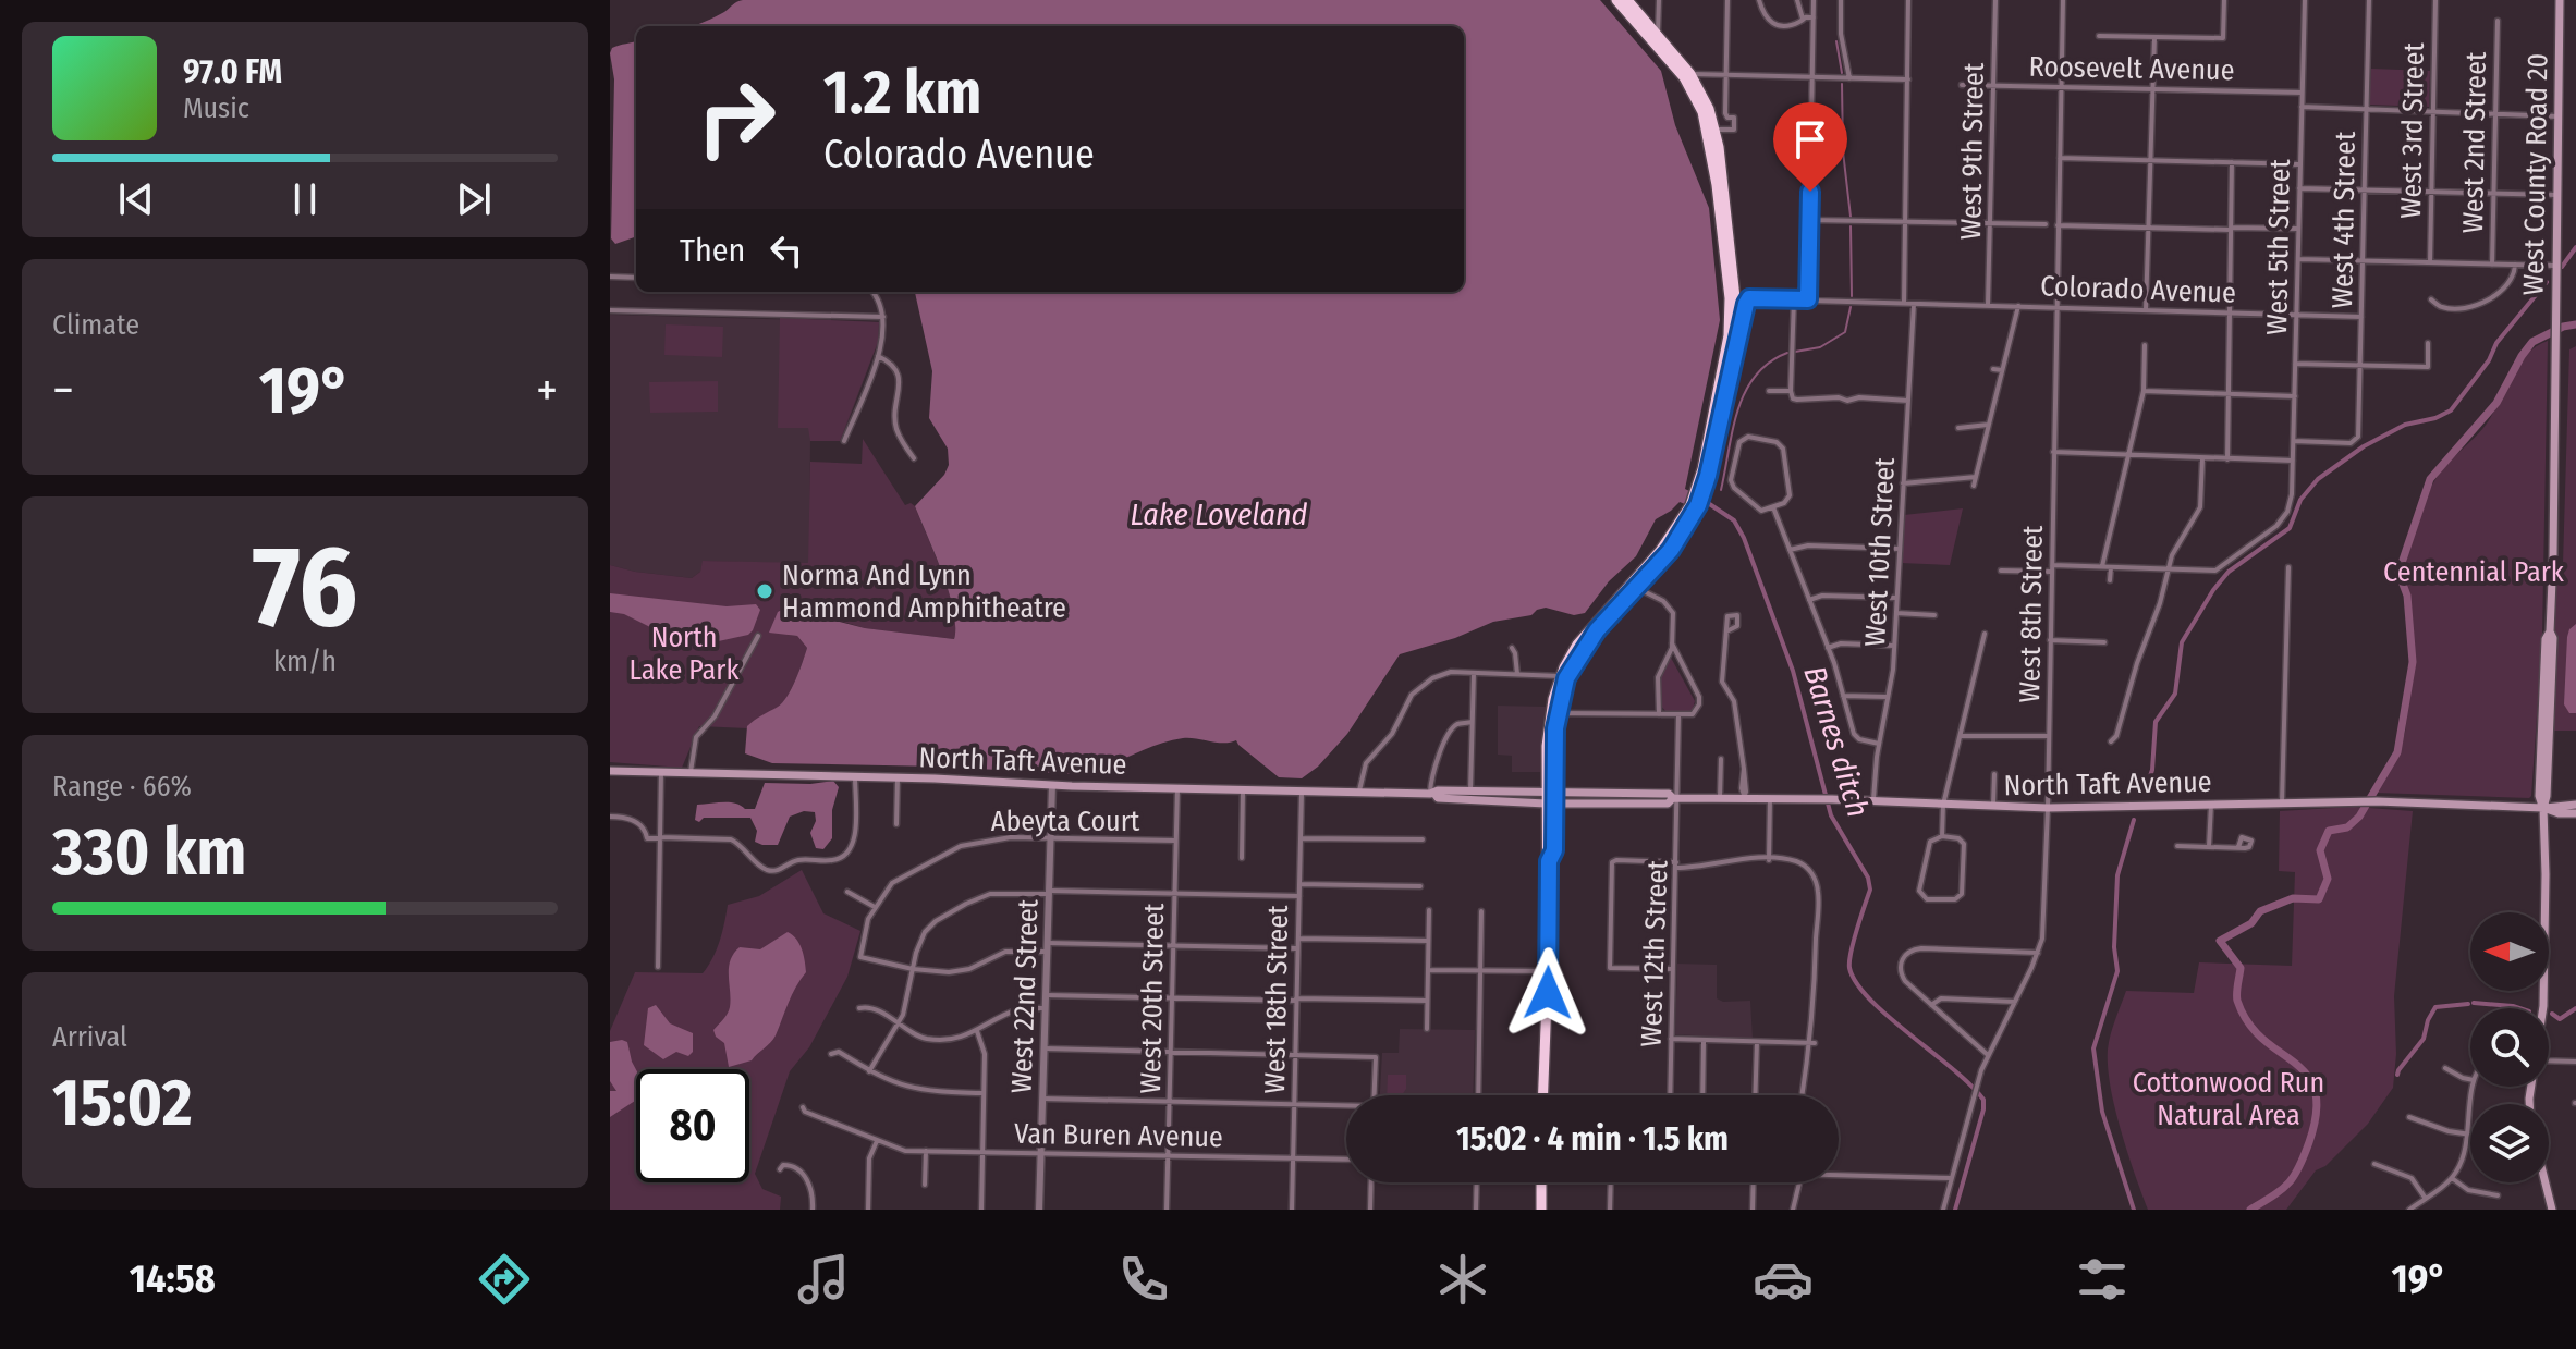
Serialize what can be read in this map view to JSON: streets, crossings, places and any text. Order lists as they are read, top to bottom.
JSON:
{
  "streets": {
    "main road": ["West County Road 20", "North Taft Avenue"],
    "street": [
      "Roosevelt Avenue",
      "West 3rd Street",
      "West 2nd Street",
      "West 9th Street",
      "West 4th Street",
      "West 5th Street",
      "Colorado Avenue",
      "West 10th Street",
      "West 8th Street",
      "Abeyta Court",
      "West 12th Street",
      "West 22nd Street",
      "West 20th Street",
      "West 18th Street",
      "Van Buren Avenue"
    ]
  },
  "crossings": [
    ["Roosevelt Avenue", "West 9th Street"],
    ["Roosevelt Avenue", "West 5th Street"],
    ["Roosevelt Avenue", "West 8th Street"],
    ["West 9th Street", "Colorado Avenue"],
    ["West County Road 20", "North Taft Avenue"],
    ["West 4th Street", "West 5th Street"],
    ["West 4th Street", "Colorado Avenue"],
    ["West 5th Street", "Colorado Avenue"],
    ["Colorado Avenue", "West 10th Street"],
    ["Colorado Avenue", "West 8th Street"],
    ["West 10th Street", "North Taft Avenue"],
    ["West 8th Street", "North Taft Avenue"],
    ["North Taft Avenue", "West 12th Street"],
    ["North Taft Avenue", "West 22nd Street"],
    ["North Taft Avenue", "West 20th Street"],
    ["North Taft Avenue", "West 18th Street"],
    ["Abeyta Court", "West 22nd Street"],
    ["Abeyta Court", "West 20th Street"],
    ["West 22nd Street", "Van Buren Avenue"],
    ["West 20th Street", "Van Buren Avenue"],
    ["West 18th Street", "Van Buren Avenue"]
  ],
  "water": ["Lake Loveland", "Barnes ditch"],
  "parks": ["Centennial Park", "North Lake Park", "Cottonwood Run Natural Area"],
  "places": ["Norma And Lynn Hammond Amphitheatre"],
  "north": "left",
  "page": {
    "turn": ["1.2 km", "Colorado Avenue"],
    "song": ["97.0 FM", "Music"],
    "then": "Then",
    "tile": [
      "Climate",
      ["76", "km/h"],
      ["Range · 66%", "330 km"],
      ["Arrival", "15:02"]
    ],
    "heat": ["−", "19°", "+"],
    "limit": "80",
    "trip": "15:02 · 4 min · 1.5 km",
    "tabs": ["14:58", "19°"]
  }
}
